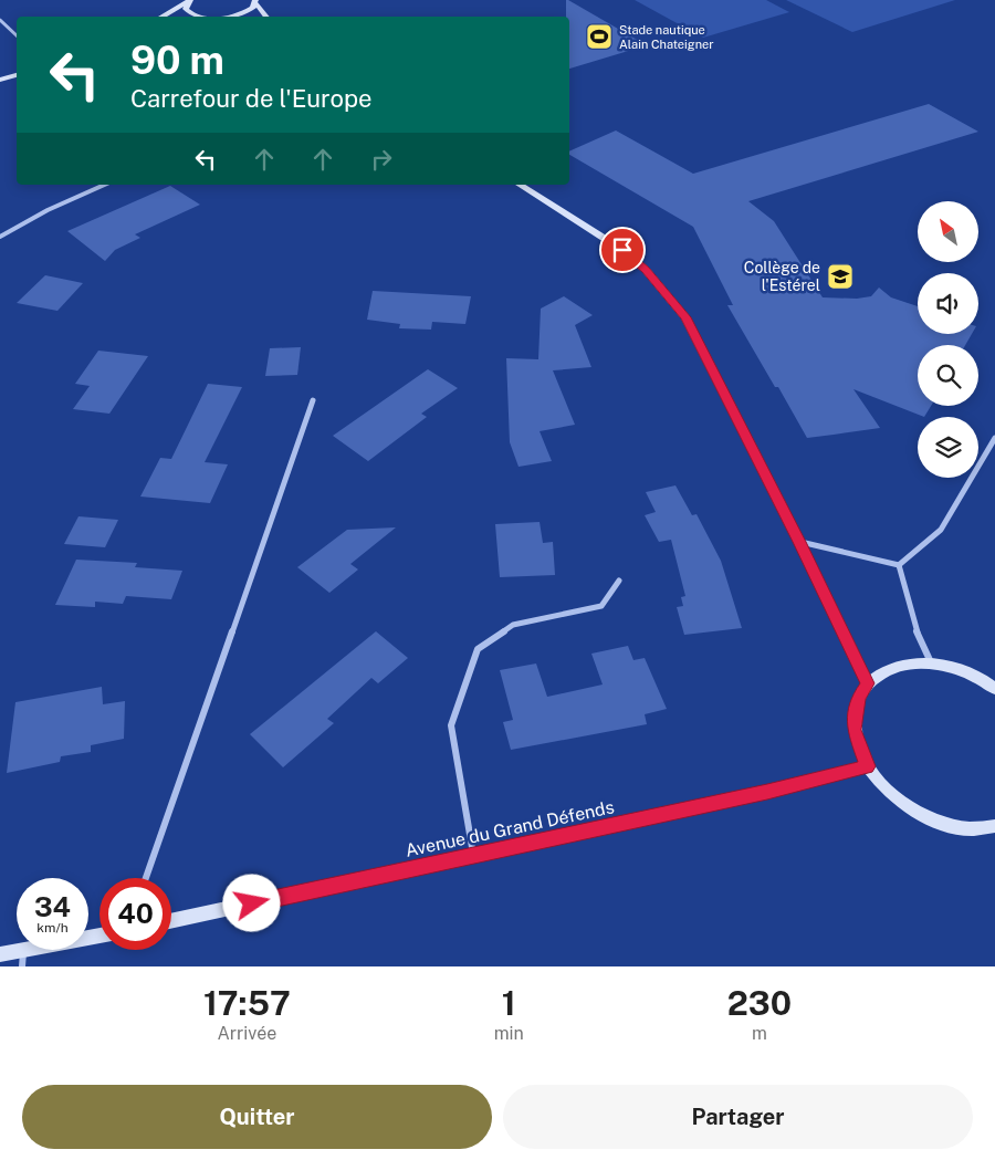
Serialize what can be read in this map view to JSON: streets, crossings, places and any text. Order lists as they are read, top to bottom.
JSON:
{
  "streets": {
    "street": ["Avenue du Grand Défends"]
  },
  "places": {
    "sports": ["Stade nautique Alain Chateigner"],
    "school or university": ["Collège de l'Estérel"]
  },
  "north": "top left",
  "page": {
    "turn": ["90 m", "Carrefour de l'Europe"],
    "speed": "34 km/h",
    "limit": "40",
    "eta": [
      "17:57",
      "Arrivée",
      "1",
      "min",
      "230",
      "m"
    ],
    "buttons": ["Quitter", "Partager"]
  }
}
